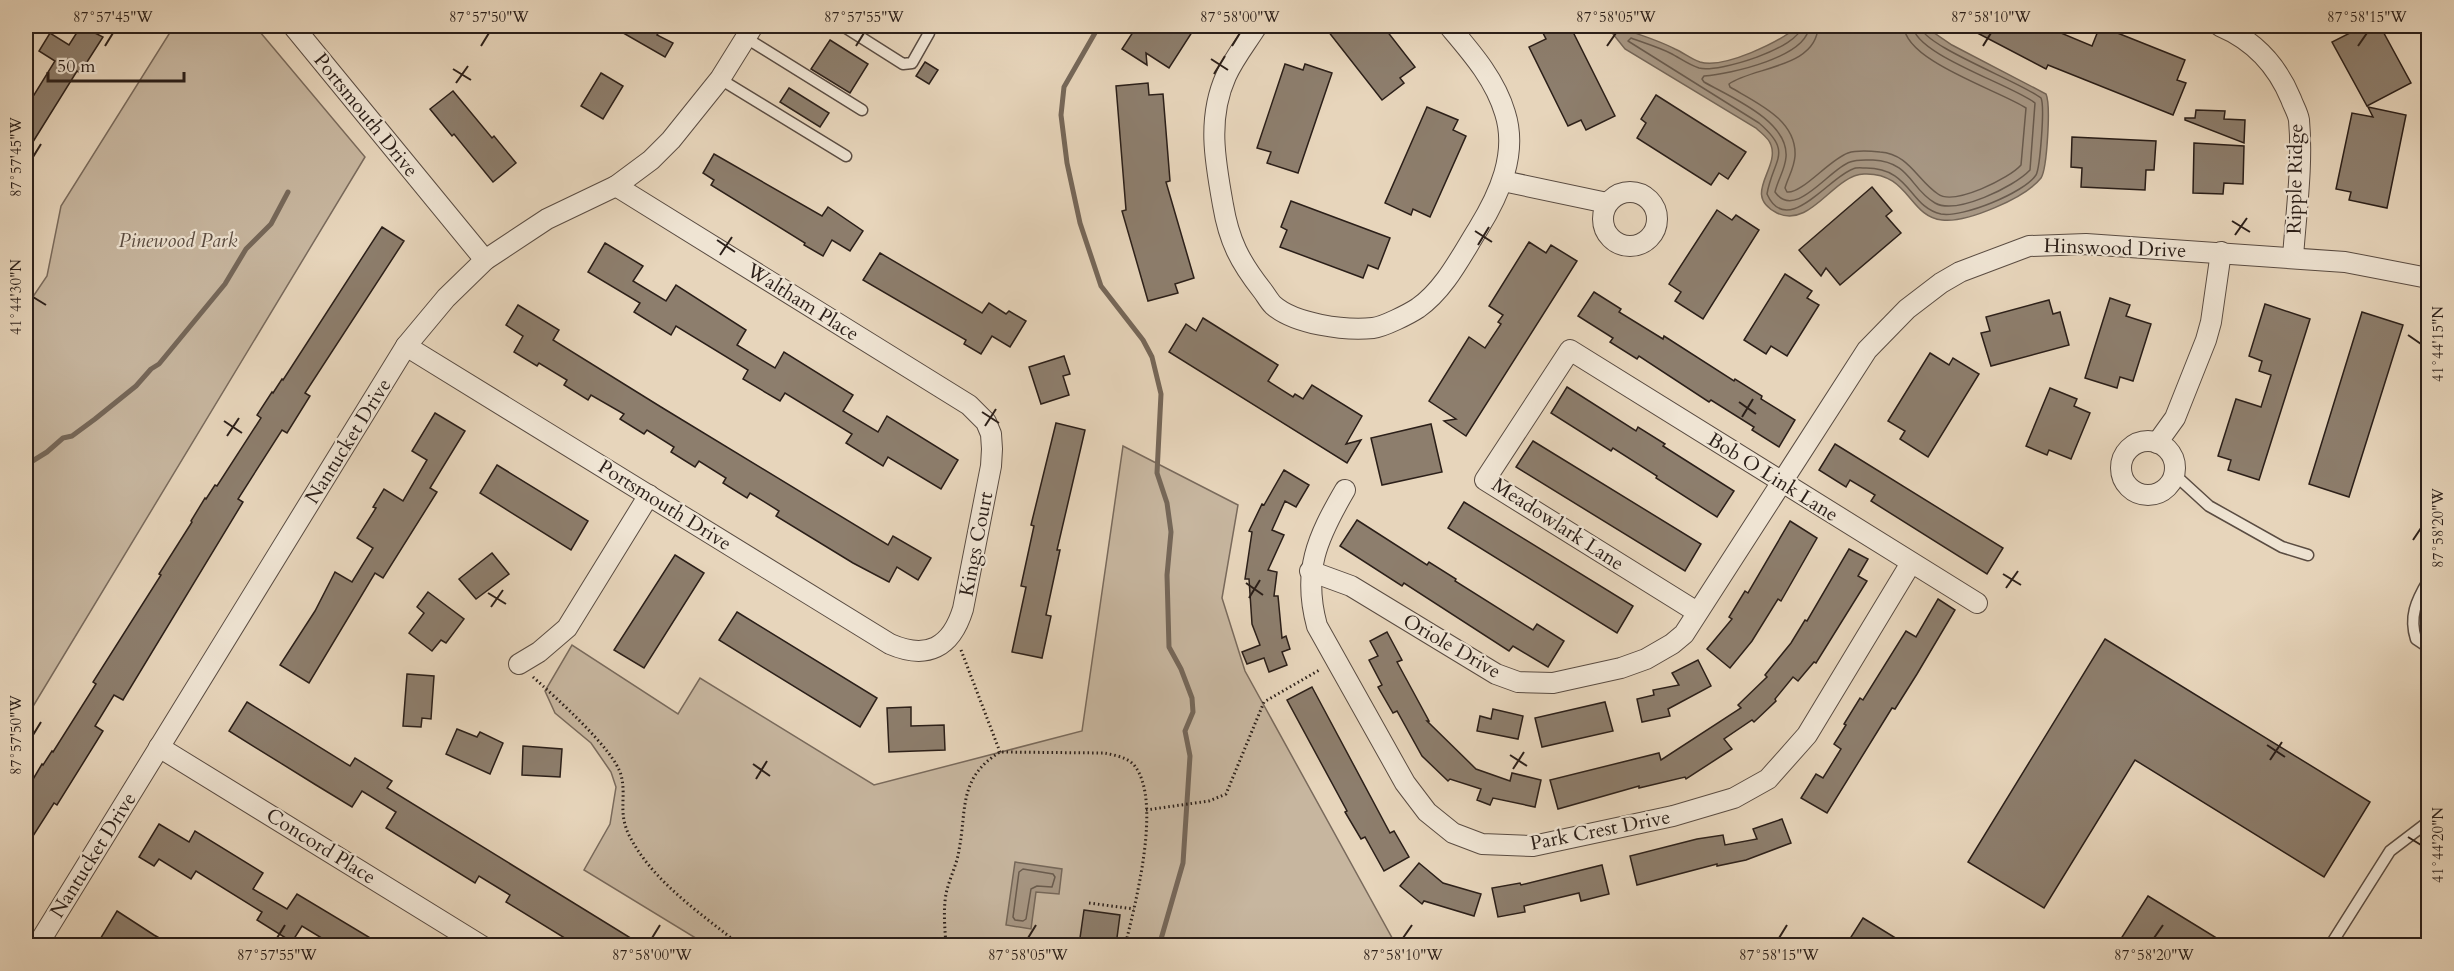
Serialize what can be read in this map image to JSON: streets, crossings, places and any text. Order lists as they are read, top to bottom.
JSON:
{
  "streets": {
    "street": [
      "Portsmouth Drive",
      "Ripple Ridge",
      "Hinswood Drive",
      "Waltham Place",
      "Nantucket Drive",
      "Bob O Link Lane",
      "Meadowlark Lane",
      "Kings Court",
      "Oriole Drive",
      "Park Crest Drive",
      "Concord Place"
    ]
  },
  "crossings": [
    ["Portsmouth Drive", "Nantucket Drive"],
    ["Portsmouth Drive", "Kings Court"],
    ["Ripple Ridge", "Hinswood Drive"],
    ["Hinswood Drive", "Bob O Link Lane"],
    ["Hinswood Drive", "Oriole Drive"],
    ["Waltham Place", "Nantucket Drive"],
    ["Waltham Place", "Kings Court"],
    ["Nantucket Drive", "Concord Place"],
    ["Bob O Link Lane", "Meadowlark Lane"],
    ["Bob O Link Lane", "Oriole Drive"],
    ["Bob O Link Lane", "Park Crest Drive"],
    ["Meadowlark Lane", "Oriole Drive"],
    ["Oriole Drive", "Park Crest Drive"]
  ],
  "parks": ["Pinewood Park"],
  "scale_bar": "50 m",
  "coordinates": [
    "87°57'45\"W",
    "87°57'50\"W",
    "87°57'55\"W",
    "87°58'00\"W",
    "87°58'05\"W",
    "87°58'10\"W",
    "87°58'15\"W",
    "41°44'30\"N",
    "41°44'15\"N",
    "87°58'20\"W",
    "41°44'20\"N"
  ]
}
